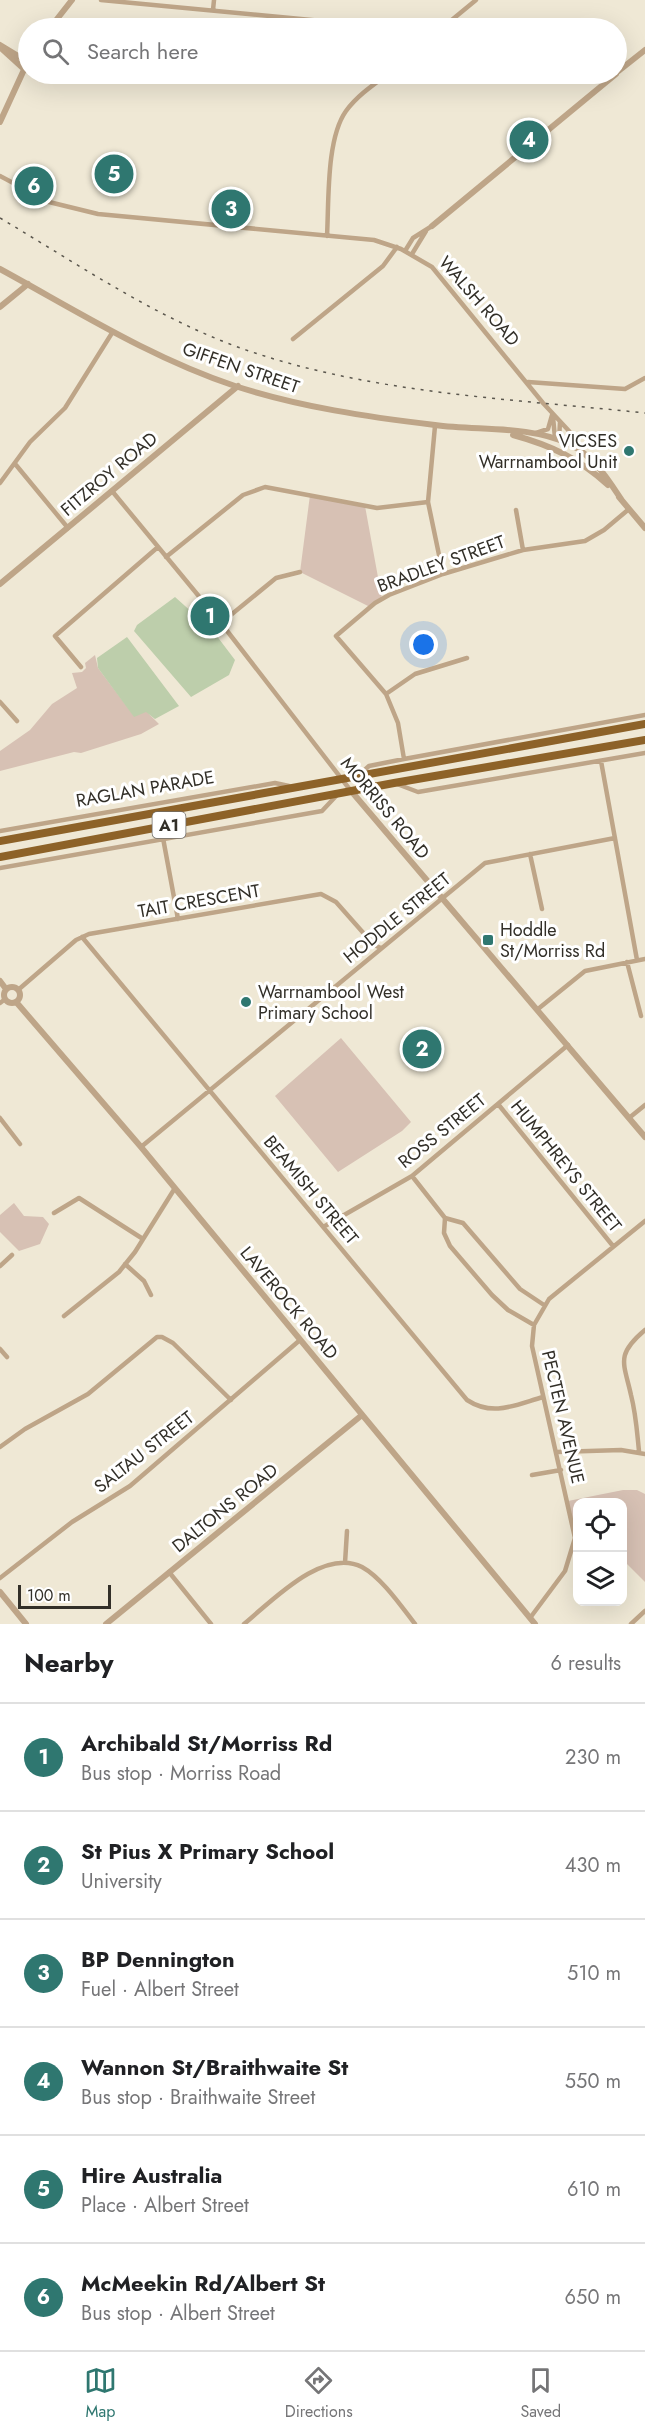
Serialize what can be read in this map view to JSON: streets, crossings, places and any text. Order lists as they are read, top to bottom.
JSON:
{
  "streets": {
    "highway": ["RAGLAN PARADE", "A1"],
    "street": [
      "WALSH ROAD",
      "GIFFEN STREET",
      "FITZROY ROAD",
      "BRADLEY STREET",
      "MORRISS ROAD",
      "TAIT CRESCENT",
      "HODDLE STREET",
      "ROSS STREET",
      "HUMPHREYS STREET",
      "BEAMISH STREET",
      "LAVEROCK ROAD",
      "PECTEN AVENUE",
      "SALTAU STREET",
      "DALTONS ROAD"
    ]
  },
  "crossings": [
    ["WALSH ROAD", "GIFFEN STREET"],
    ["WALSH ROAD", "BRADLEY STREET"],
    ["GIFFEN STREET", "FITZROY ROAD"],
    ["FITZROY ROAD", "MORRISS ROAD"],
    ["BRADLEY STREET", "RAGLAN PARADE"],
    ["RAGLAN PARADE", "MORRISS ROAD"],
    ["MORRISS ROAD", "A1"],
    ["MORRISS ROAD", "HODDLE STREET"],
    ["MORRISS ROAD", "ROSS STREET"],
    ["TAIT CRESCENT", "HODDLE STREET"],
    ["TAIT CRESCENT", "BEAMISH STREET"],
    ["TAIT CRESCENT", "LAVEROCK ROAD"],
    ["HODDLE STREET", "BEAMISH STREET"],
    ["HODDLE STREET", "LAVEROCK ROAD"],
    ["ROSS STREET", "HUMPHREYS STREET"],
    ["ROSS STREET", "BEAMISH STREET"],
    ["HUMPHREYS STREET", "PECTEN AVENUE"],
    ["BEAMISH STREET", "PECTEN AVENUE"],
    ["LAVEROCK ROAD", "PECTEN AVENUE"],
    ["LAVEROCK ROAD", "SALTAU STREET"],
    ["LAVEROCK ROAD", "DALTONS ROAD"]
  ],
  "places": {
    "other": ["VICSES Warrnambool Unit", "Warrnambool West Primary School"],
    "transit": ["Hoddle St/Morriss Rd"]
  },
  "scale_bar": "100 m",
  "page": {
    "search": "Search here",
    "pins": [
      "4",
      "5",
      "6",
      "3",
      "1",
      "2"
    ],
    "scale": "100 m",
    "heading": ["Nearby", "6 results"],
    "list": [
      {
        "mark": "1",
        "name": "Archibald St/Morriss Rd",
        "note": "Bus stop · Morriss Road",
        "value": "230 m"
      },
      {
        "mark": "2",
        "name": "St Pius X Primary School",
        "note": "University",
        "value": "430 m"
      },
      {
        "mark": "3",
        "name": "BP Dennington",
        "note": "Fuel · Albert Street",
        "value": "510 m"
      },
      {
        "mark": "4",
        "name": "Wannon St/Braithwaite St",
        "note": "Bus stop · Braithwaite Street",
        "value": "550 m"
      },
      {
        "mark": "5",
        "name": "Hire Australia",
        "note": "Place · Albert Street",
        "value": "610 m"
      },
      {
        "mark": "6",
        "name": "McMeekin Rd/Albert St",
        "note": "Bus stop · Albert Street",
        "value": "650 m"
      }
    ],
    "nav": ["Map", "Directions", "Saved"]
  }
}
